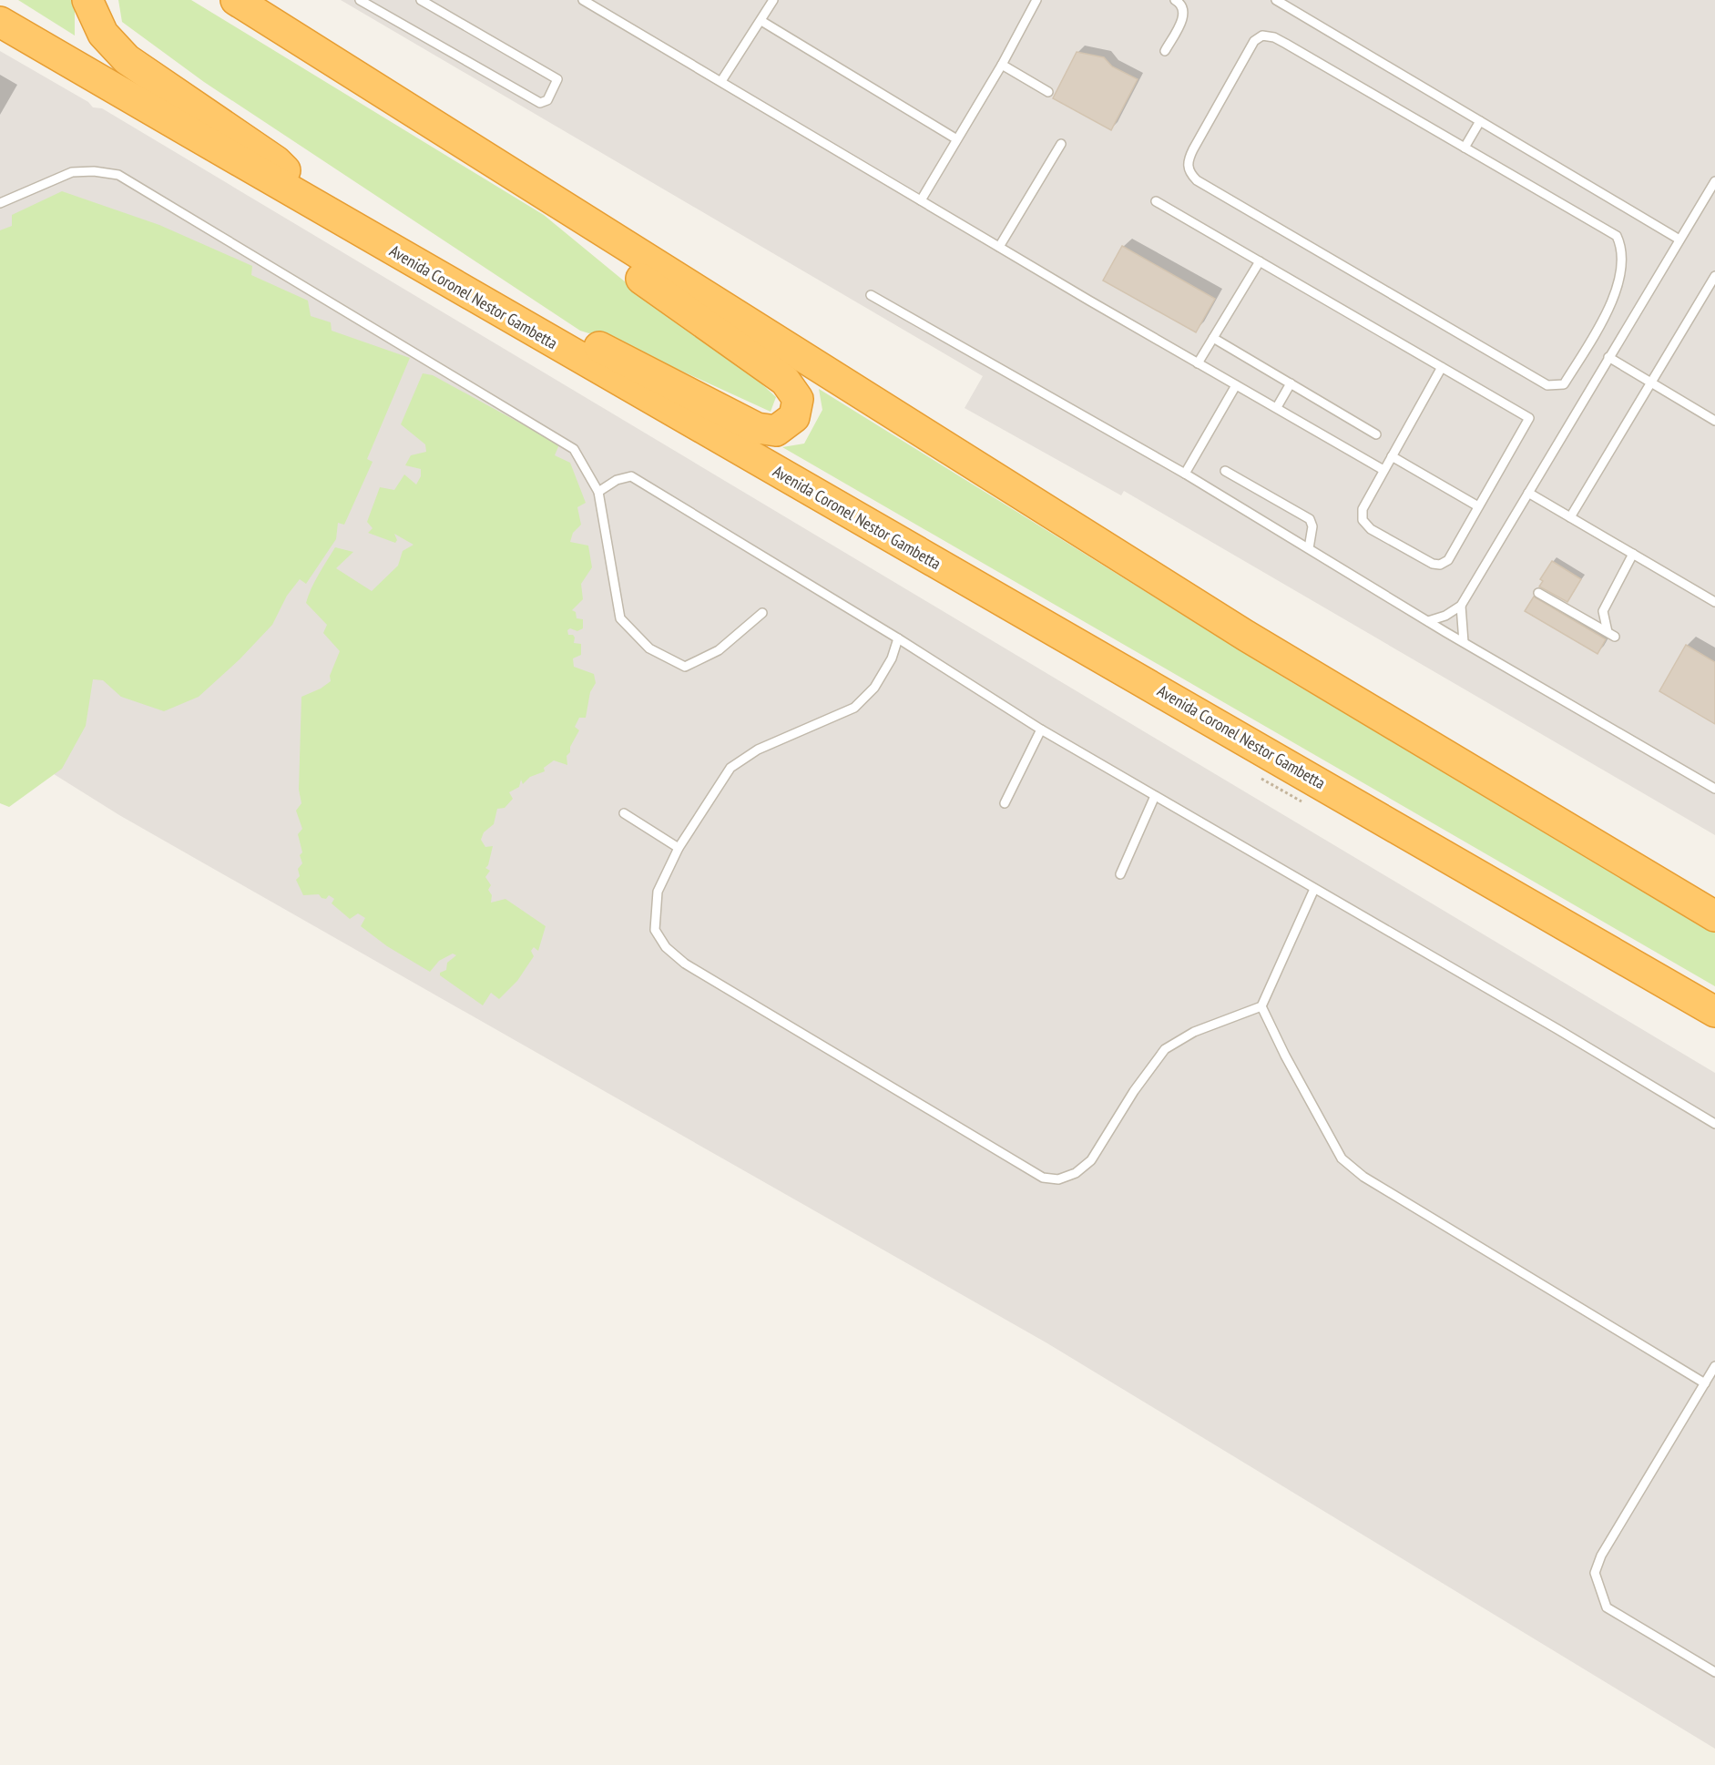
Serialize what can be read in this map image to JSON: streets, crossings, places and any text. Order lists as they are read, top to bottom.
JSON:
{
  "streets": {
    "highway": ["Avenida Coronel Nestor Gambetta"]
  }
}
